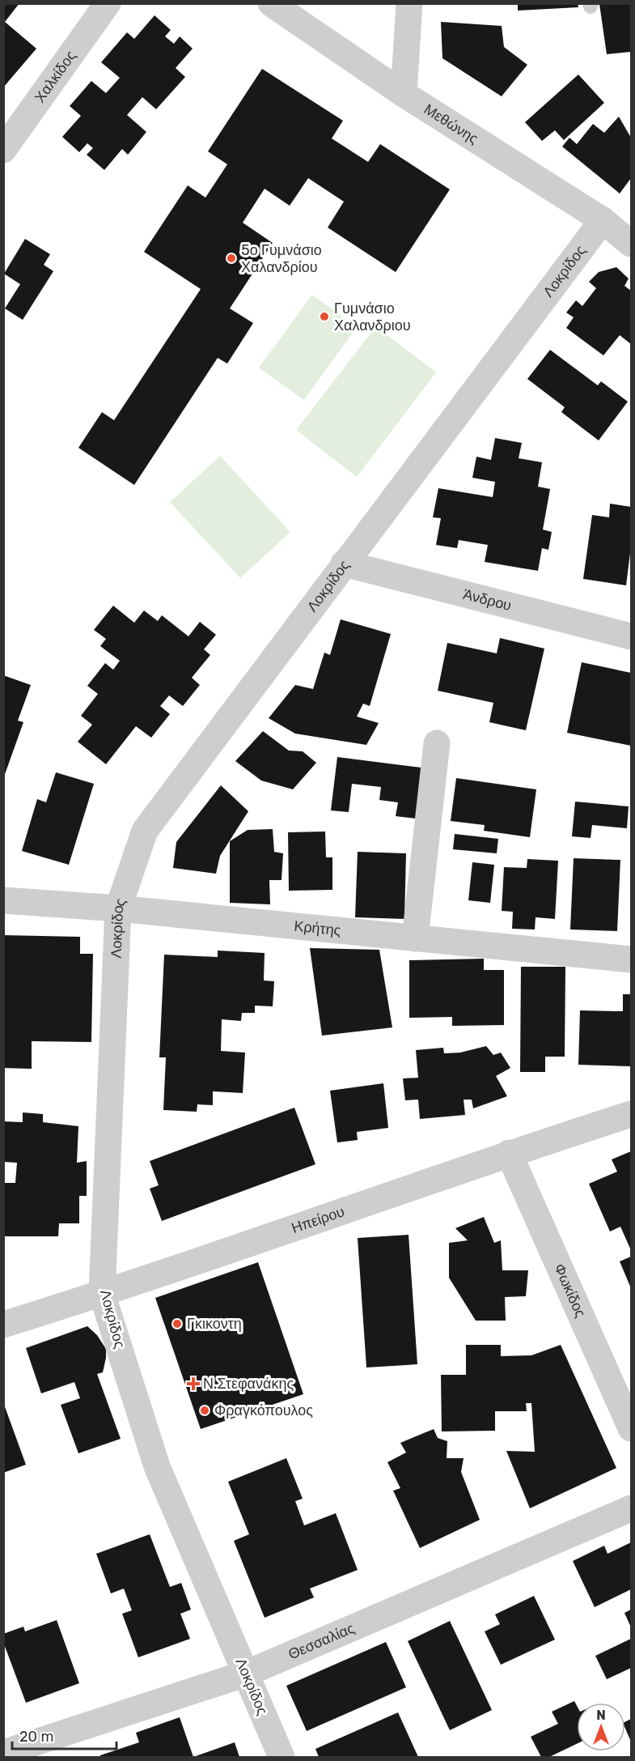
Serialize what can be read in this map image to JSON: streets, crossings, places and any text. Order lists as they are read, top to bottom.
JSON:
{
  "streets": {
    "street": [
      "Χαλκίδος",
      "Μεθώνης",
      "Λοκρίδος",
      "Άνδρου",
      "Κρήτης",
      "Ηπείρου",
      "Φωκίδος",
      "Θεσσαλίας"
    ]
  },
  "crossings": [
    ["Μεθώνης", "Λοκρίδος"],
    ["Λοκρίδος", "Άνδρου"],
    ["Λοκρίδος", "Κρήτης"],
    ["Λοκρίδος", "Ηπείρου"],
    ["Λοκρίδος", "Θεσσαλίας"],
    ["Ηπείρου", "Φωκίδος"]
  ],
  "places": {
    "other": [
      "5ο Γυμνάσιο Χαλανδρίου",
      "Γυμνάσιο Χαλανδριου",
      "Γκικοντη",
      "Φραγκόπουλος"
    ],
    "health": ["Ν.Στεφανάκης"]
  },
  "scale_bar": "20 m",
  "north": "top"
}
